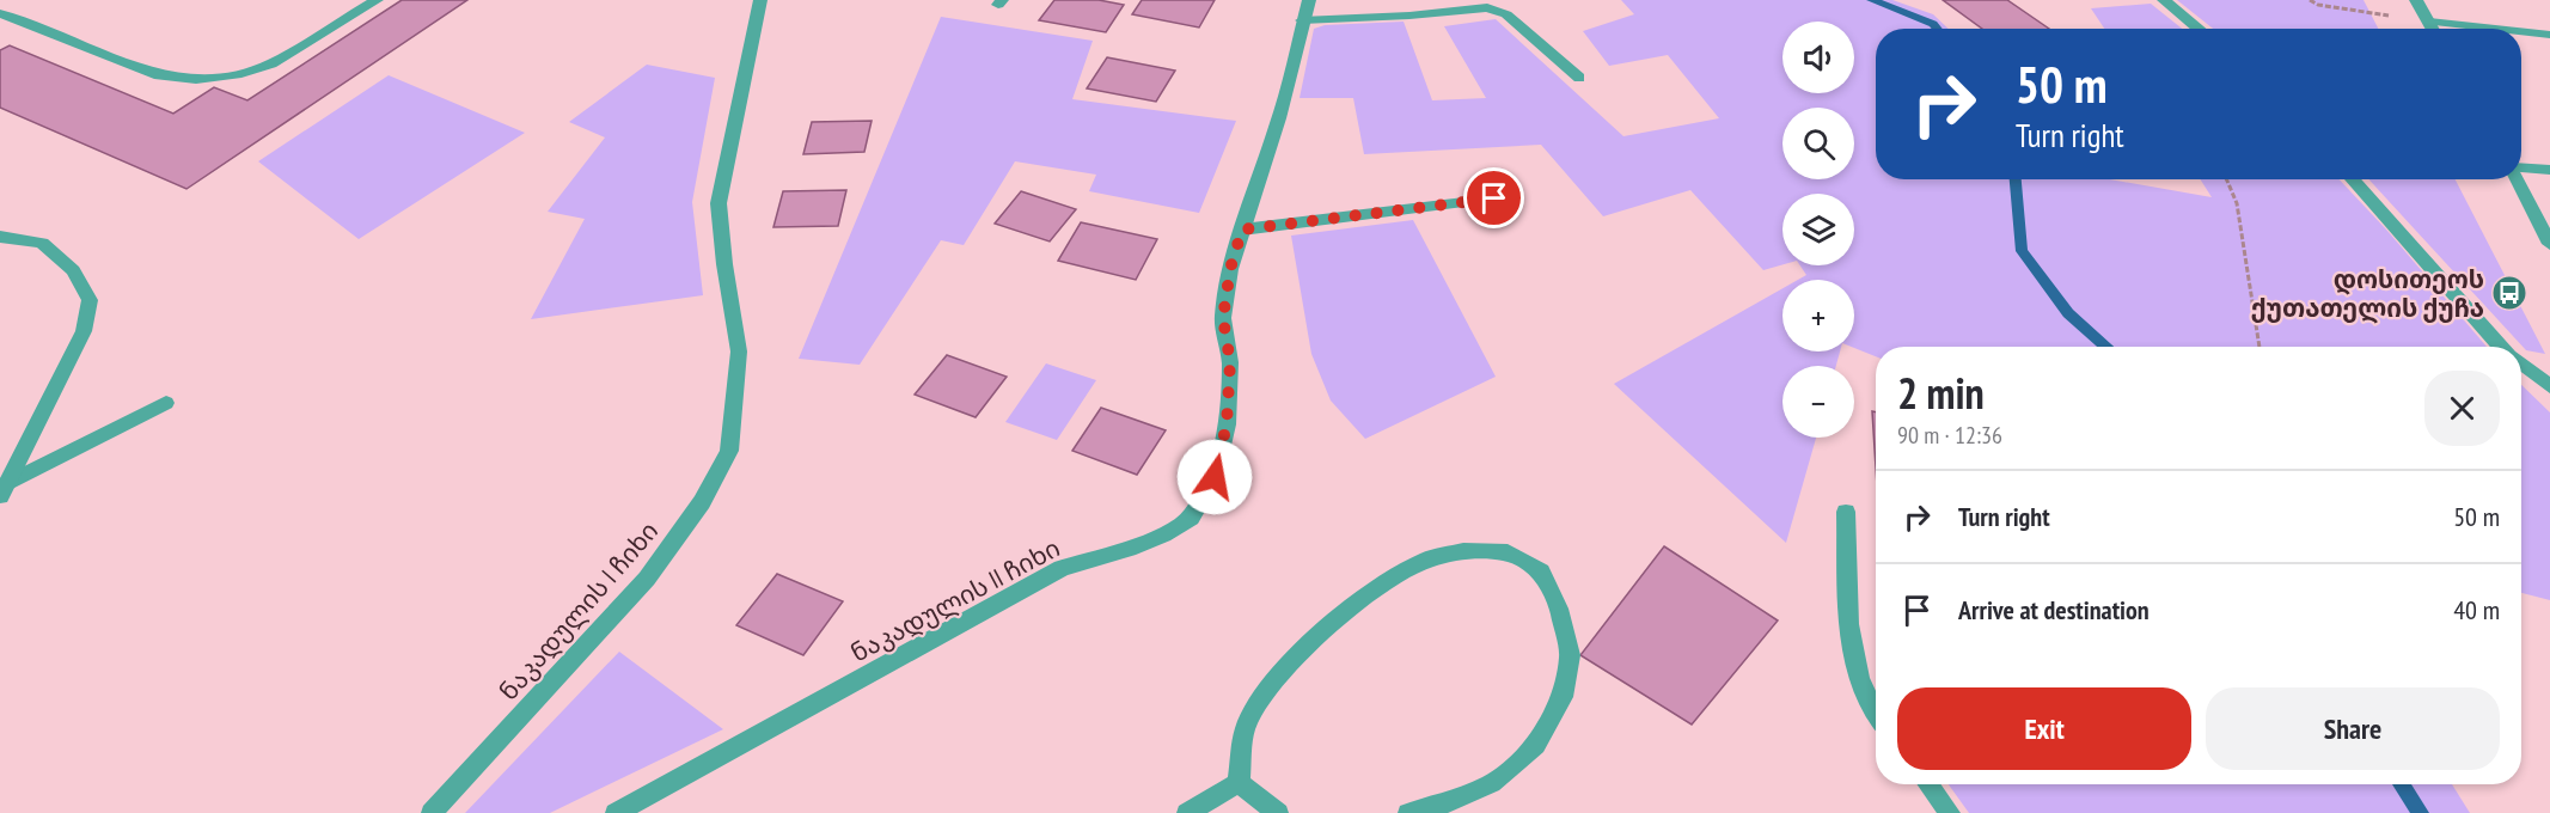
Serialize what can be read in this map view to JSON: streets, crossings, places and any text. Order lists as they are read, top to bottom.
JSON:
{
  "streets": {
    "street": ["ნაკადულის II ჩიხი", "ნაკადულის I ჩიხი"]
  },
  "places": {
    "bus stop": ["დოსითეოს ქუთათელის ქუჩა"]
  },
  "page": {
    "map_buttons": ["+", "−"],
    "turn": ["50 m", "Turn right"],
    "heading": ["2 min", "90 m · 12:36"],
    "list": [
      {
        "name": "Turn right",
        "value": "50 m"
      },
      {
        "name": "Arrive at destination",
        "value": "40 m"
      }
    ],
    "buttons": ["Exit", "Share"]
  }
}
